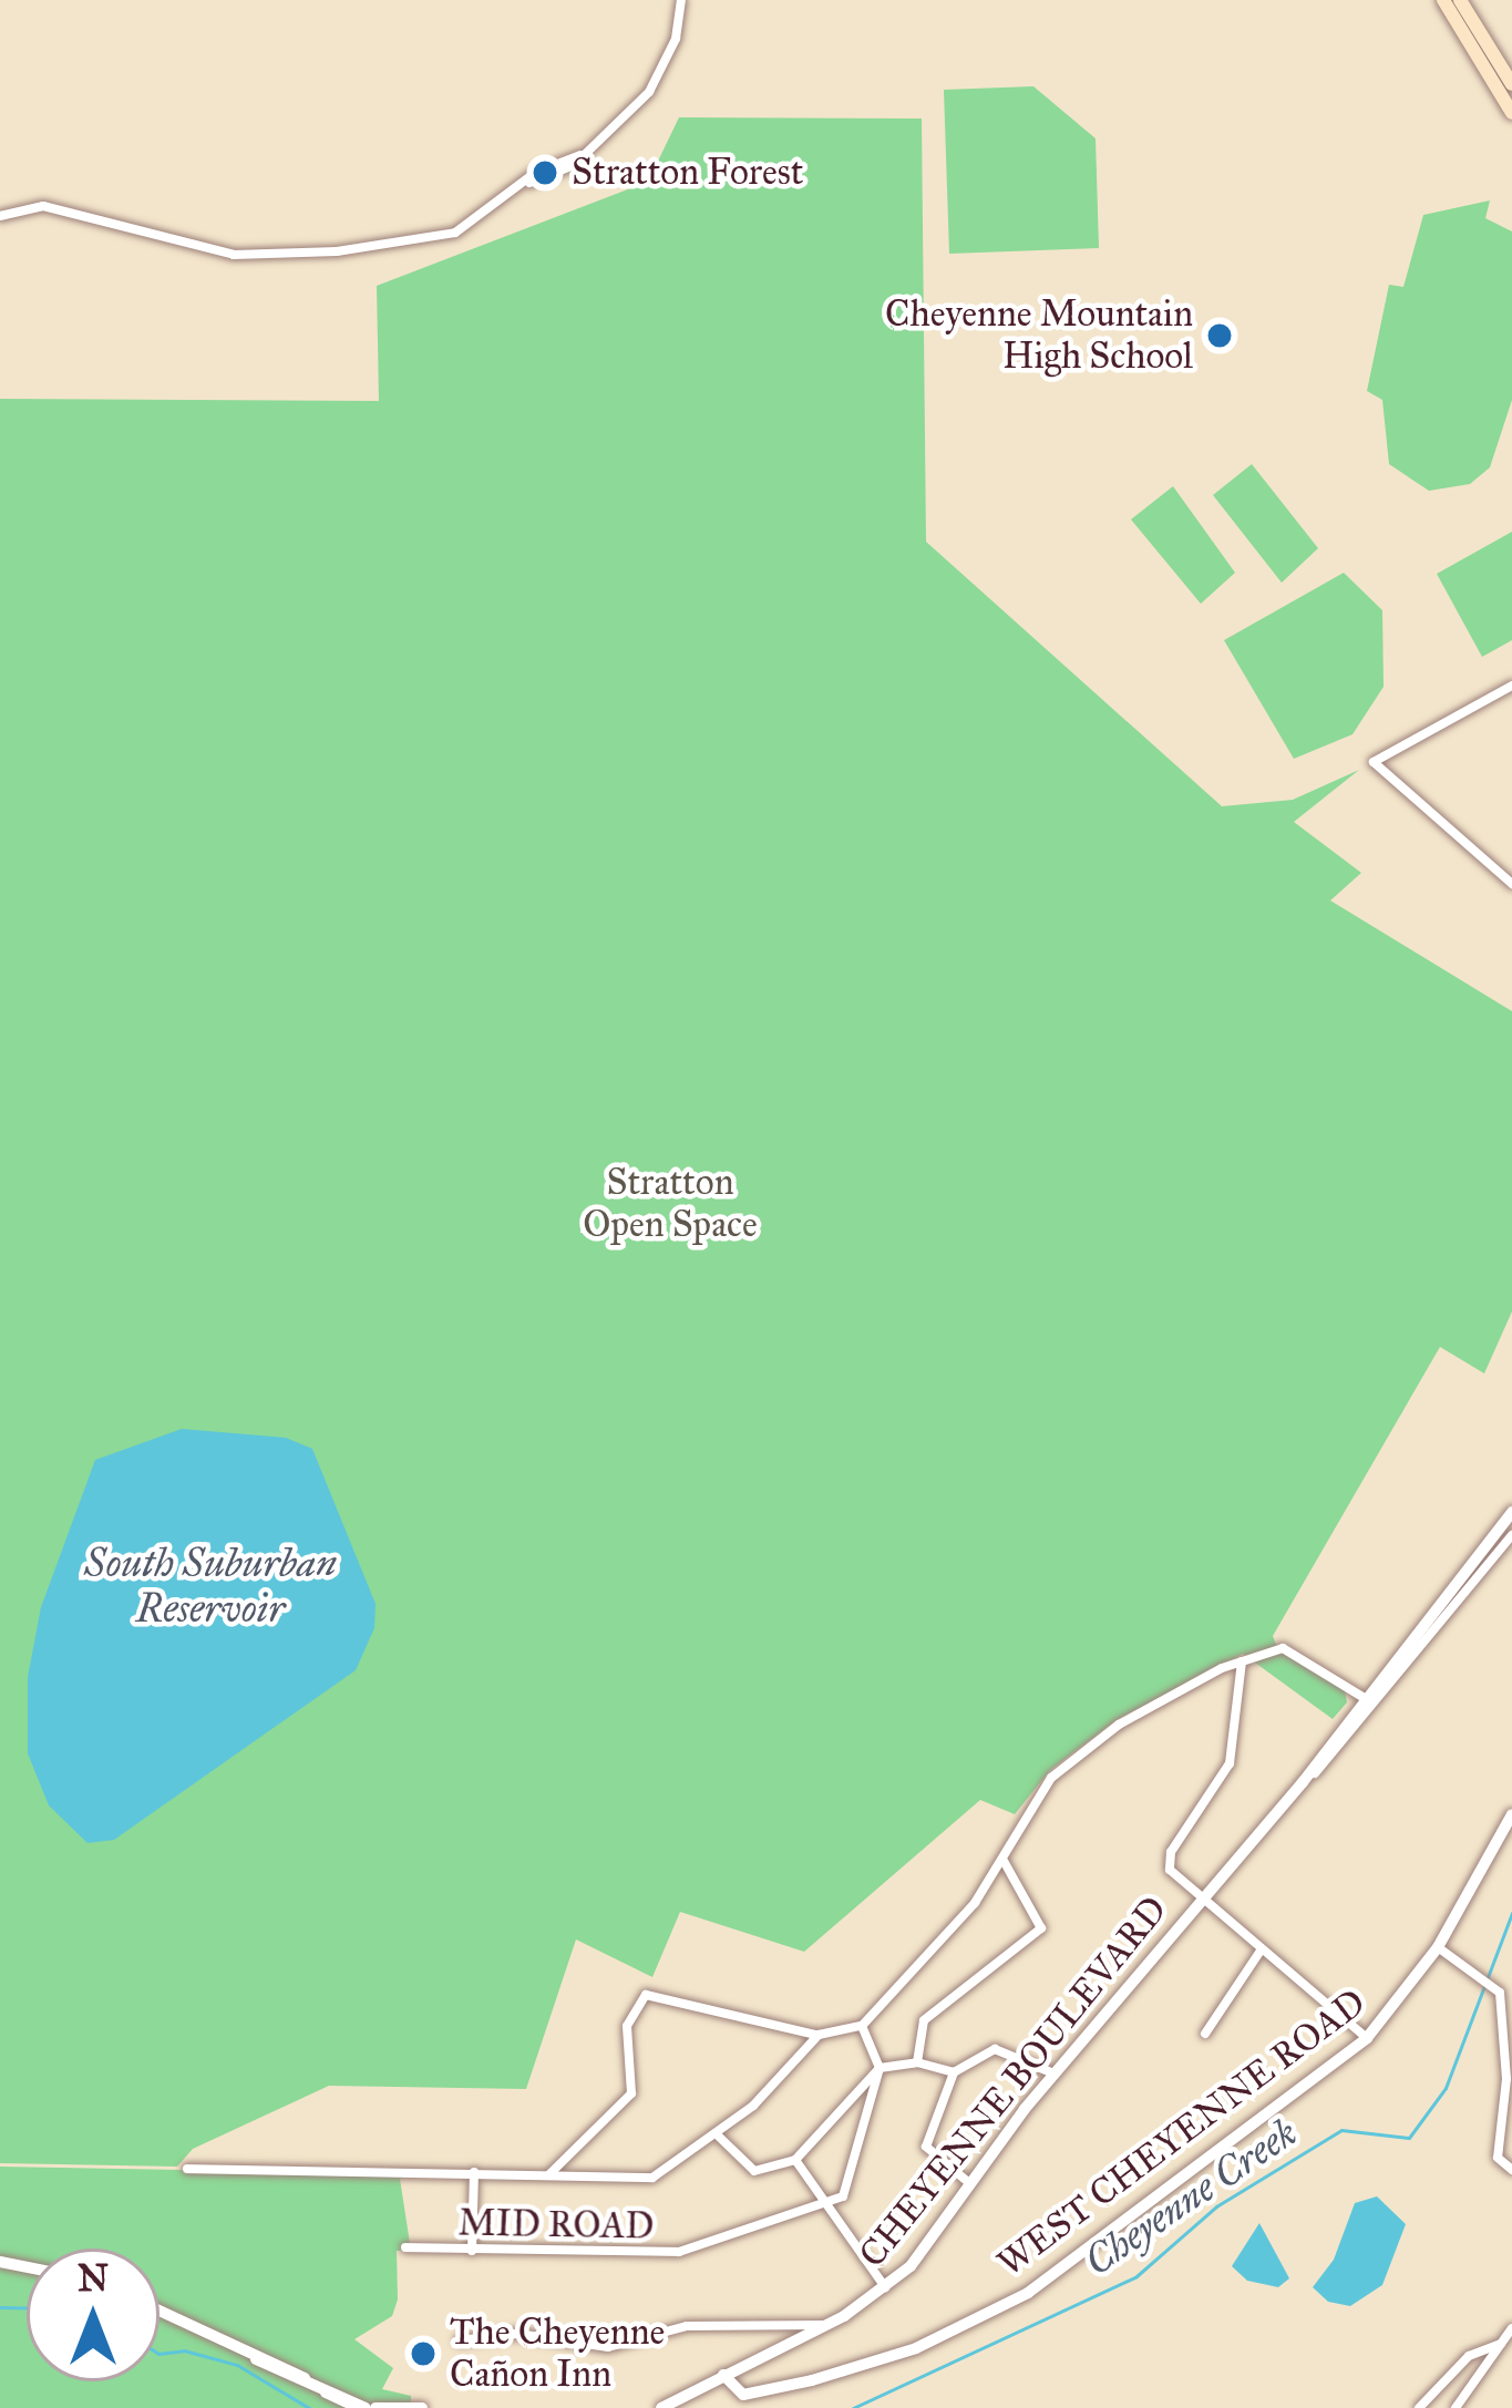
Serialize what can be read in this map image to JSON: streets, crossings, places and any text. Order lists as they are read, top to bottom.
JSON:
{
  "streets": {
    "street": ["CHEYENNE BOULEVARD", "WEST CHEYENNE ROAD", "MID ROAD"]
  },
  "crossings": [
    ["CHEYENNE BOULEVARD", "WEST CHEYENNE ROAD"]
  ],
  "water": ["South Suburban Reservoir", "Cheyenne Creek"],
  "parks": ["Stratton Open Space"],
  "places": ["Stratton Forest", "Cheyenne Mountain High School", "The Cheyenne Cañon Inn"],
  "north": "top"
}
